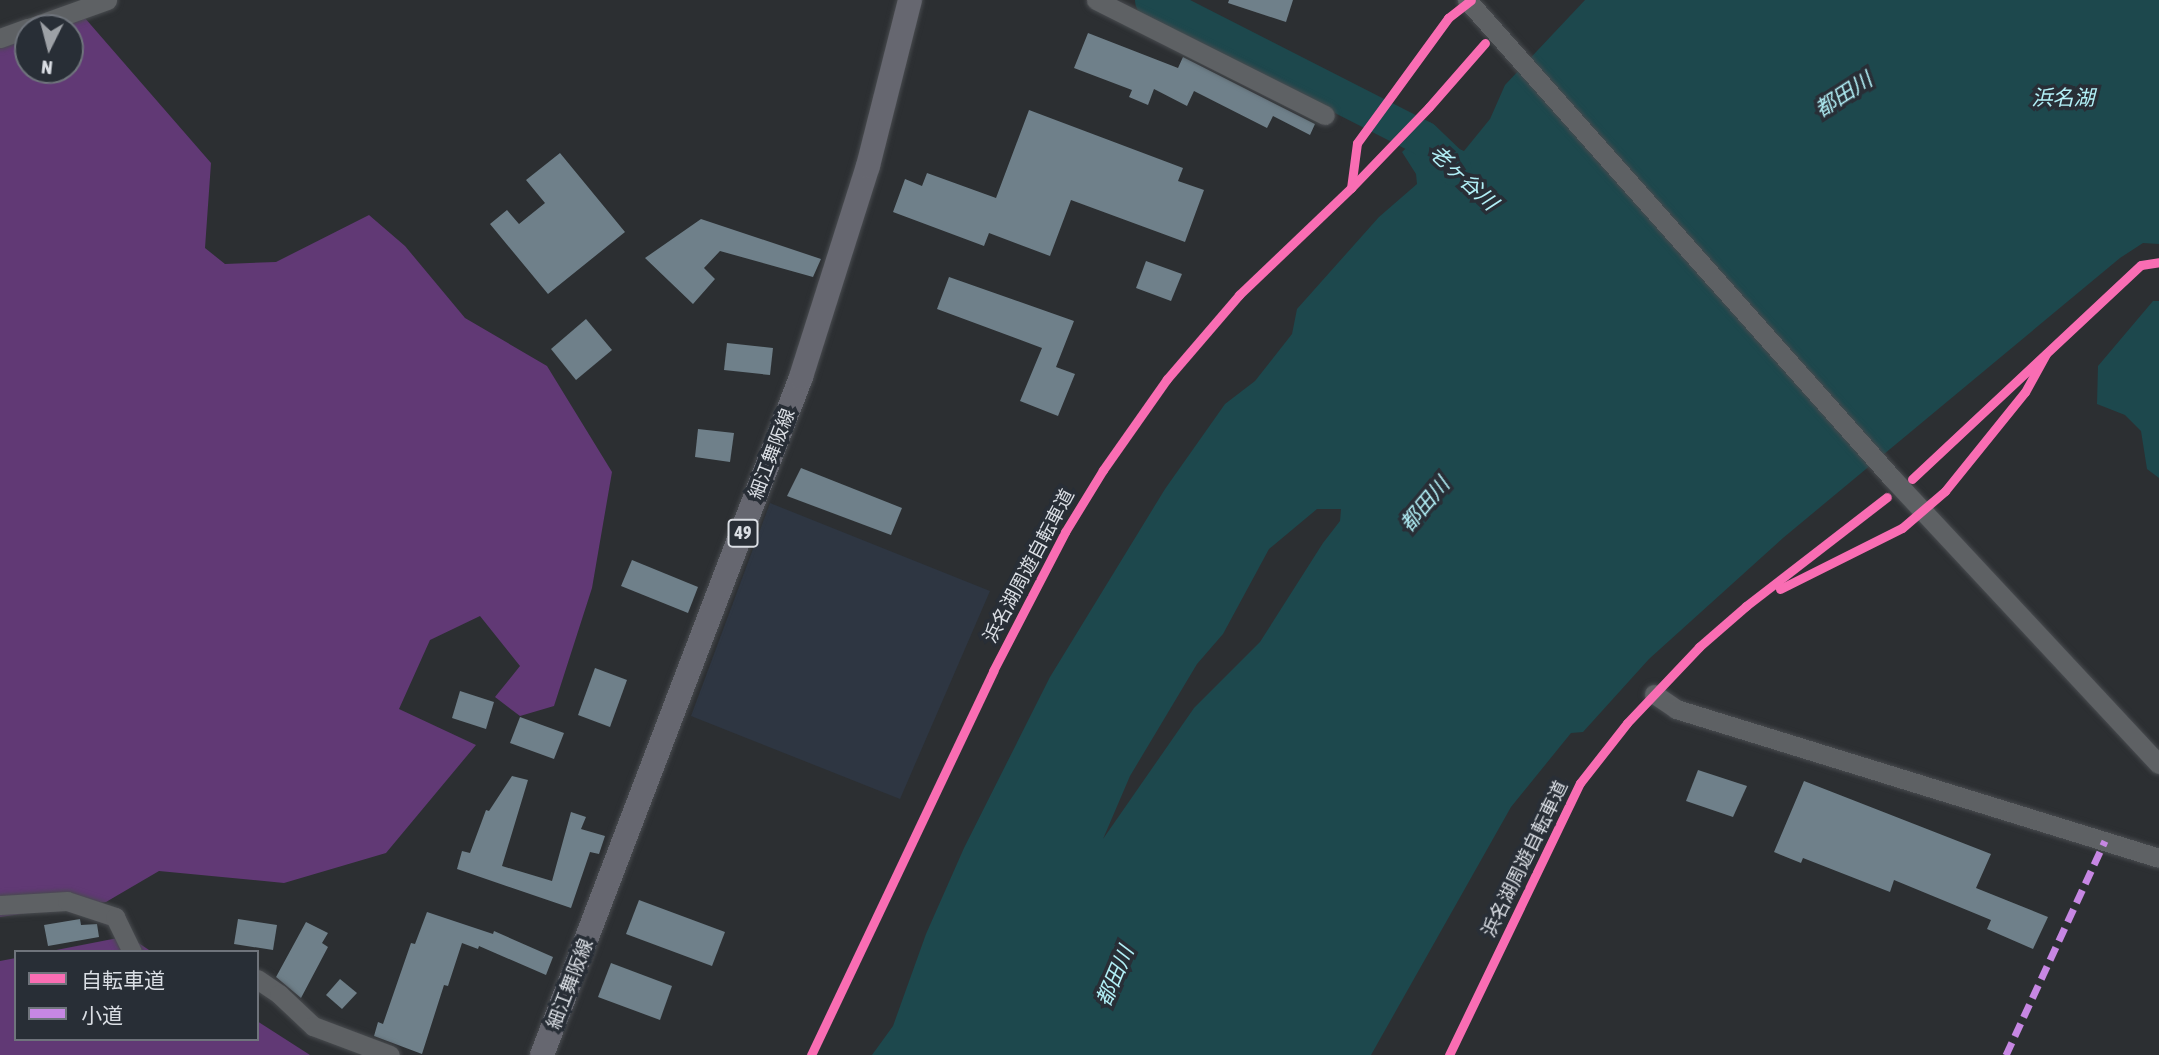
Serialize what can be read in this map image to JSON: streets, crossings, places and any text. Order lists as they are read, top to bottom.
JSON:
{
  "streets": {
    "main road": ["細江舞阪線", "49"],
    "cycle path": ["浜名湖周遊自転車道"]
  },
  "water": ["都田川", "浜名湖", "老ヶ谷川"],
  "legend": ["自転車道", "小道"],
  "north": "bottom"
}
